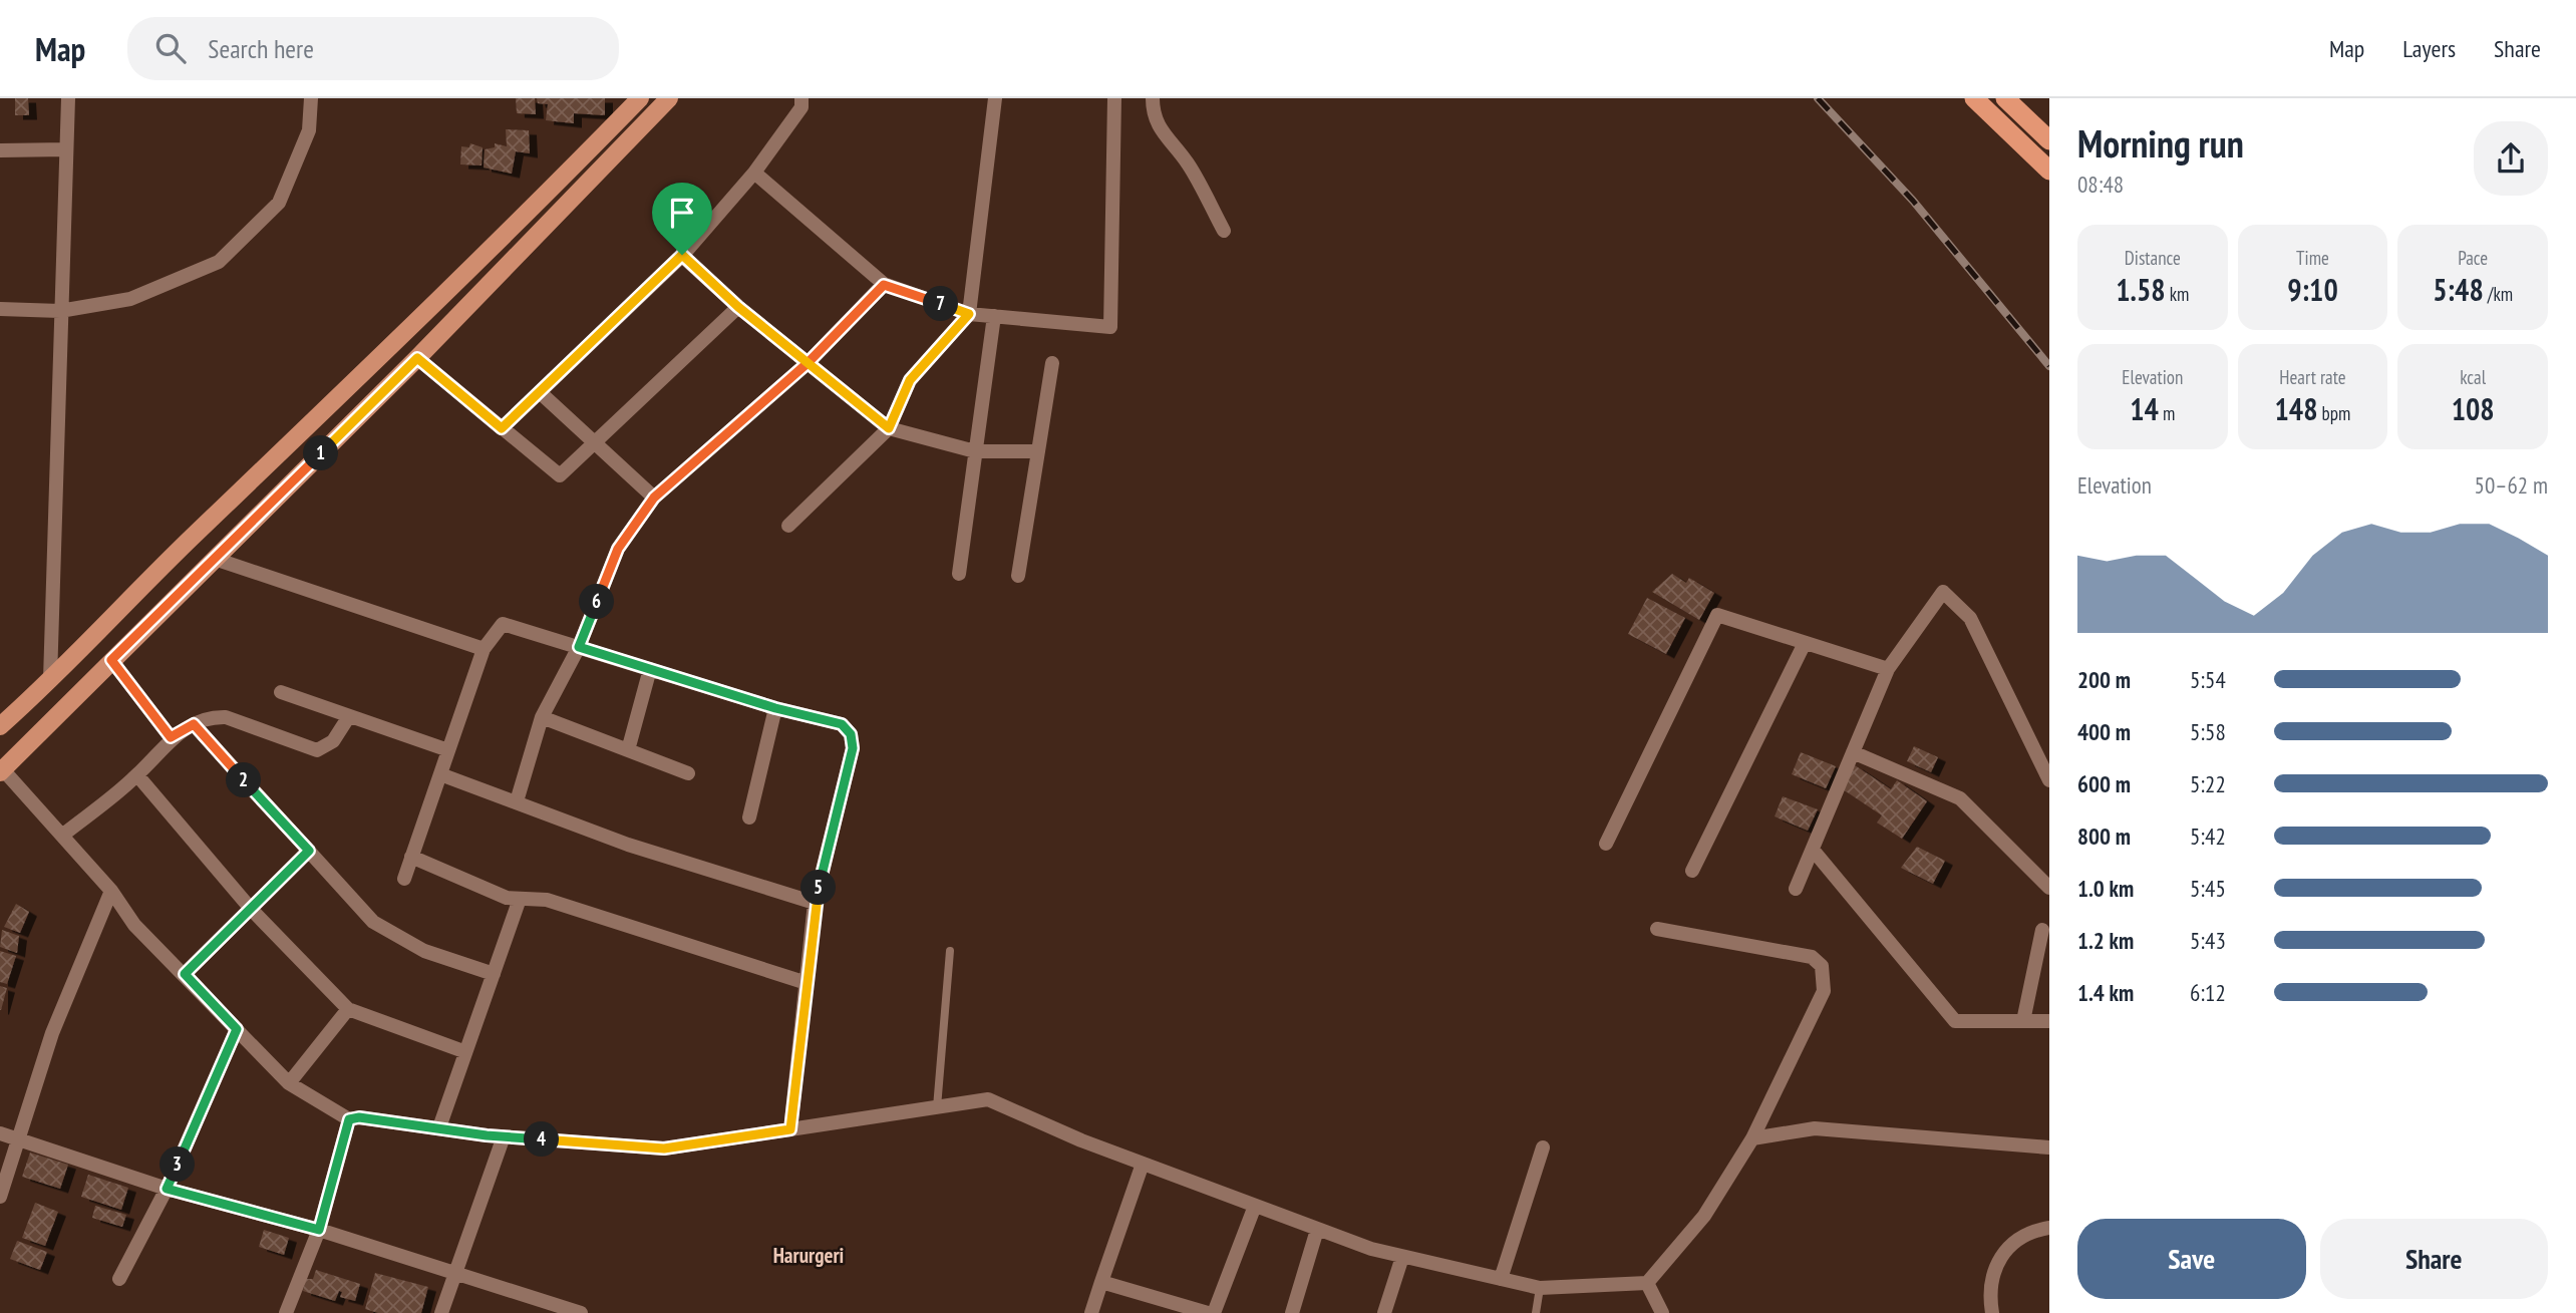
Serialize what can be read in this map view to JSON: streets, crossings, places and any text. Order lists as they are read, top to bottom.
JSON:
{
  "districts": ["Harurgeri"],
  "page": {
    "header": "Map",
    "search": "Search here",
    "nav": ["Map", "Layers", "Share"],
    "heading": ["Morning run", "08:48"],
    "stats": [
      ["Distance", "1.58 km"],
      ["Time", "9:10"],
      ["Pace", "5:48 /km"],
      ["Elevation", "14 m"],
      ["Heart rate", "148 bpm"],
      ["kcal", "108"]
    ],
    "pins": [
      "7",
      "1",
      "6",
      "2",
      "5",
      "4",
      "3"
    ],
    "chart": ["Elevation", "50–62 m"],
    "list": [
      {
        "name": "200 m",
        "note": "5:54"
      },
      {
        "name": "400 m",
        "note": "5:58"
      },
      {
        "name": "600 m",
        "note": "5:22"
      },
      {
        "name": "800 m",
        "note": "5:42"
      },
      {
        "name": "1.0 km",
        "note": "5:45"
      },
      {
        "name": "1.2 km",
        "note": "5:43"
      },
      {
        "name": "1.4 km",
        "note": "6:12"
      }
    ],
    "buttons": ["Save", "Share"]
  }
}
